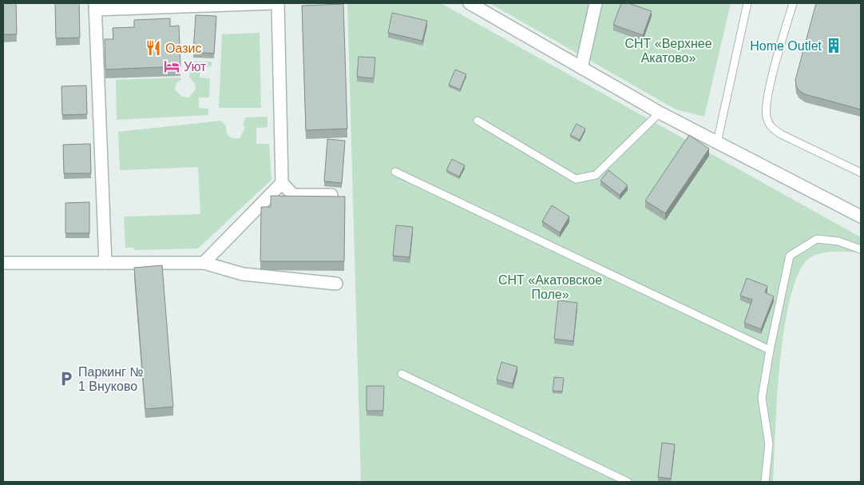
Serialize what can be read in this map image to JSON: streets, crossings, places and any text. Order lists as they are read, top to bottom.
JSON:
{
  "parks": ["СНТ «Верхнее Акатово»", "СНТ «Акатовское Поле»"],
  "places": {
    "building": ["Home Outlet"],
    "restaurant": ["Оазис"],
    "hotel": ["Уют"],
    "parking": ["Паркинг № 1 Внуково"]
  }
}
